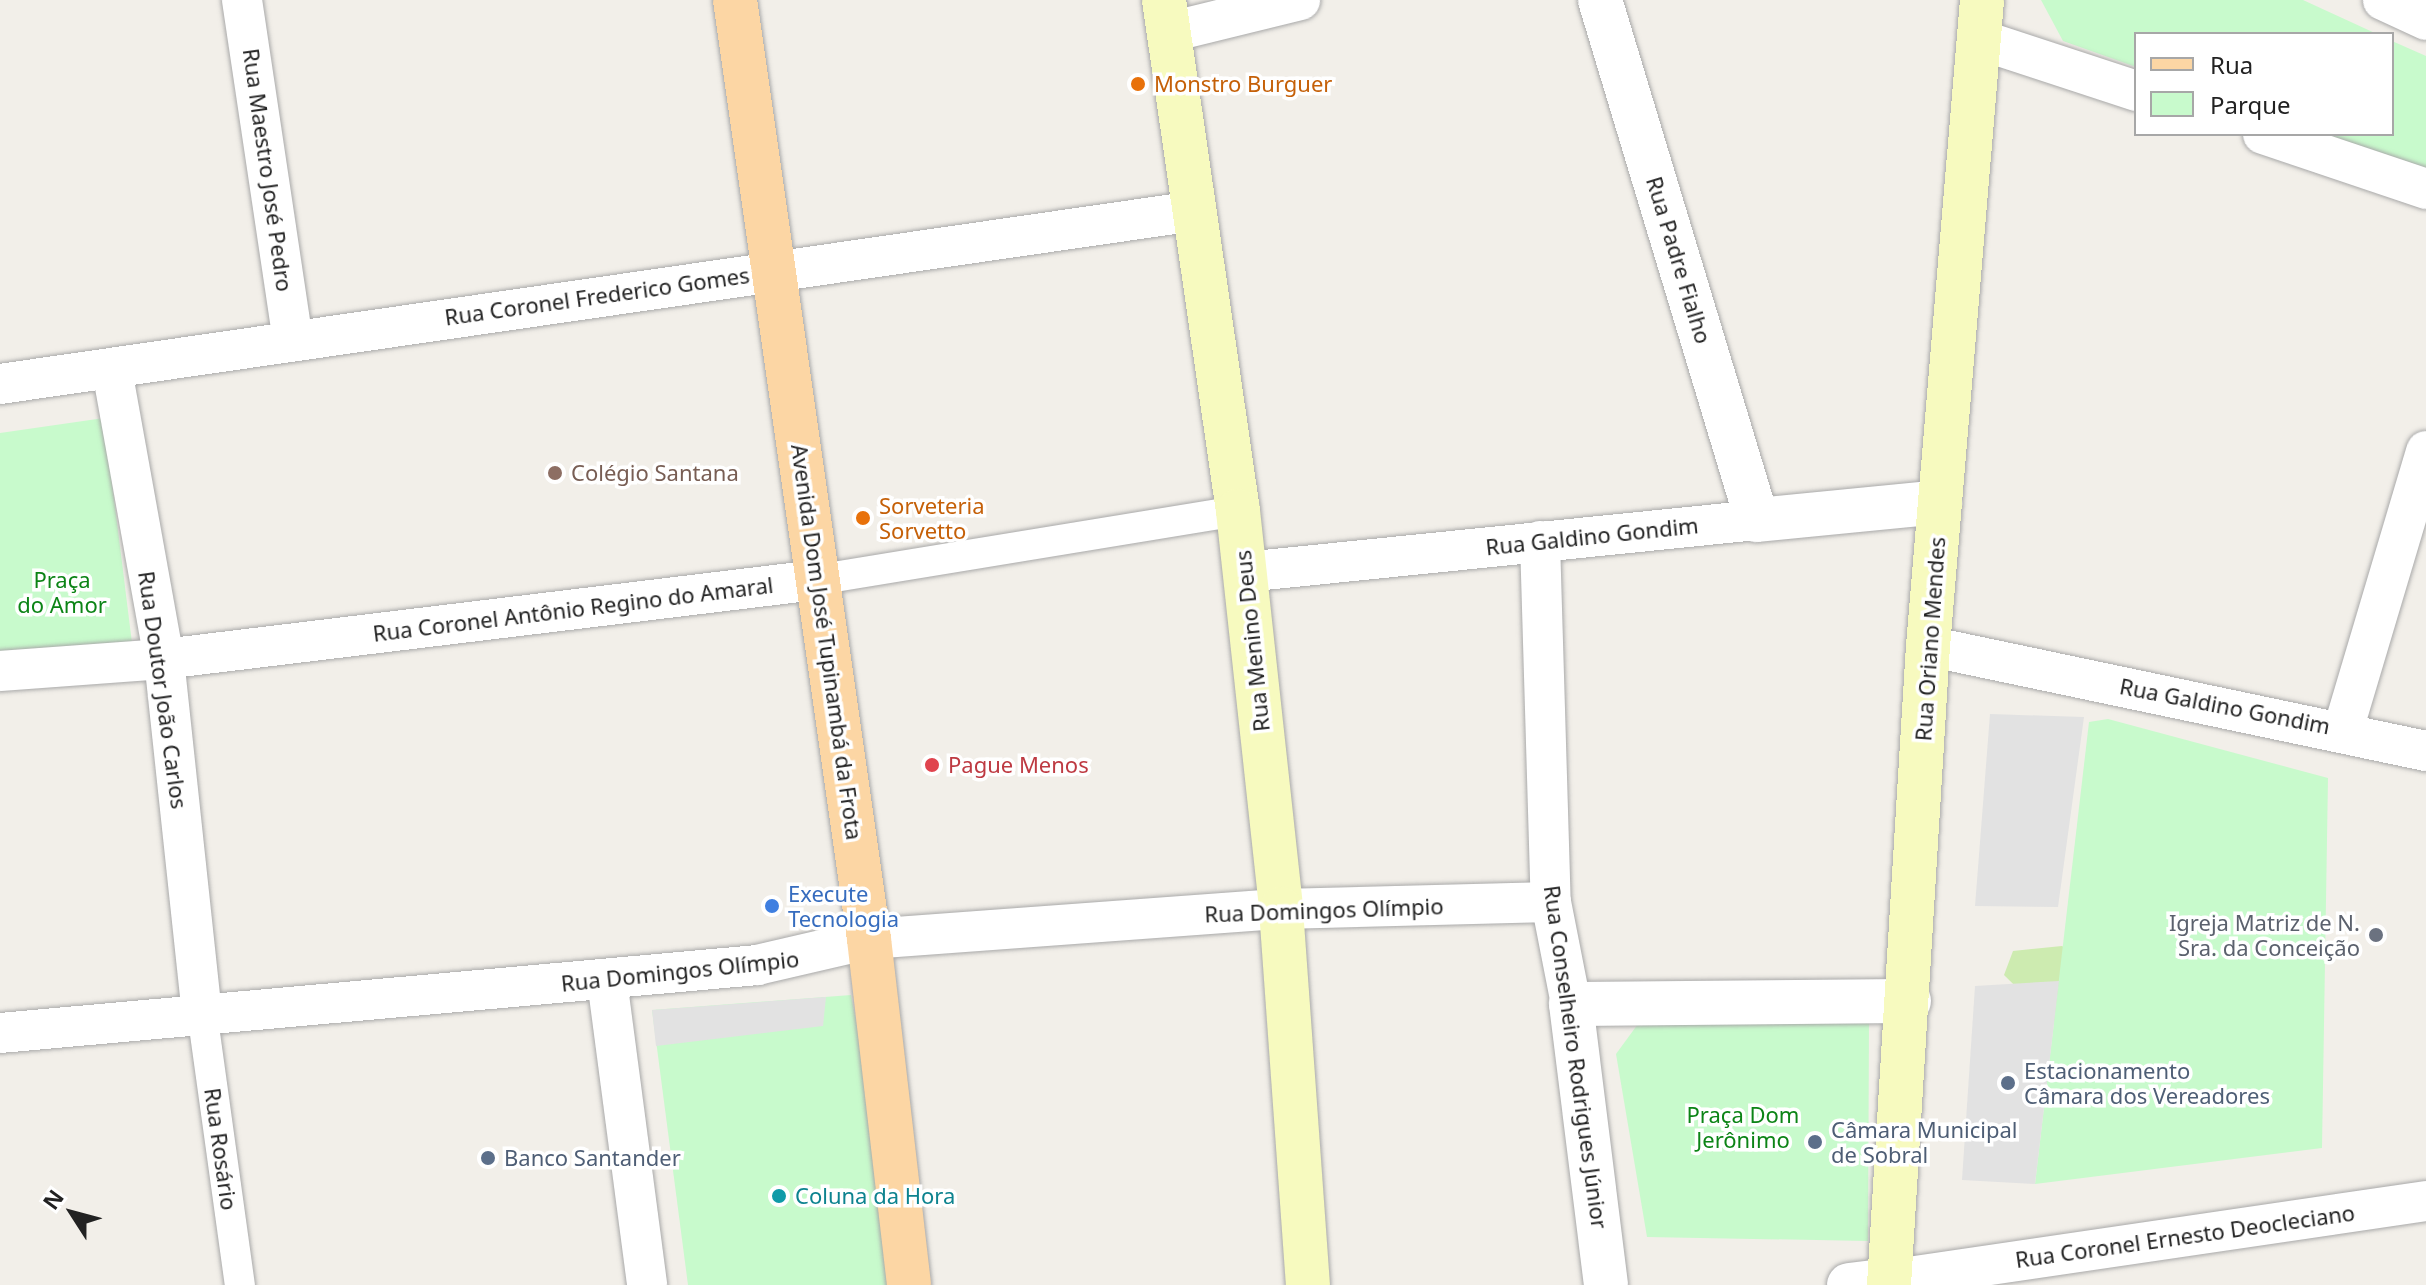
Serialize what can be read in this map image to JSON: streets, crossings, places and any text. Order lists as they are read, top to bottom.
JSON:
{
  "streets": {
    "main road": ["Rua Oriano Mendes", "Rua Menino Deus", "Avenida Dom José Tupinambá da Frota"],
    "street": [
      "Rua Maestro José Pedro",
      "Rua Padre Fialho",
      "Rua Coronel Frederico Gomes",
      "Rua Galdino Gondim",
      "Rua Coronel Antônio Regino do Amaral",
      "Rua Doutor João Carlos",
      "Rua Domingos Olímpio",
      "Rua Conselheiro Rodrigues Júnior",
      "Rua Rosário",
      "Rua Coronel Ernesto Deocleciano"
    ]
  },
  "crossings": [
    ["Rua Maestro José Pedro", "Rua Coronel Frederico Gomes"],
    ["Rua Padre Fialho", "Rua Galdino Gondim"],
    ["Rua Coronel Frederico Gomes", "Rua Menino Deus"],
    ["Rua Coronel Frederico Gomes", "Avenida Dom José Tupinambá da Frota"],
    ["Rua Coronel Frederico Gomes", "Rua Doutor João Carlos"],
    ["Rua Galdino Gondim", "Rua Oriano Mendes"],
    ["Rua Galdino Gondim", "Rua Menino Deus"],
    ["Rua Galdino Gondim", "Rua Conselheiro Rodrigues Júnior"],
    ["Rua Coronel Antônio Regino do Amaral", "Rua Menino Deus"],
    ["Rua Coronel Antônio Regino do Amaral", "Avenida Dom José Tupinambá da Frota"],
    ["Rua Coronel Antônio Regino do Amaral", "Rua Doutor João Carlos"],
    ["Rua Oriano Mendes", "Rua Coronel Ernesto Deocleciano"],
    ["Rua Menino Deus", "Rua Domingos Olímpio"],
    ["Avenida Dom José Tupinambá da Frota", "Rua Domingos Olímpio"],
    ["Rua Doutor João Carlos", "Rua Domingos Olímpio"],
    ["Rua Doutor João Carlos", "Rua Rosário"],
    ["Rua Domingos Olímpio", "Rua Conselheiro Rodrigues Júnior"],
    ["Rua Domingos Olímpio", "Rua Rosário"]
  ],
  "parks": ["Praça do Amor", "Praça Dom Jerônimo"],
  "places": [
    "Monstro Burguer",
    "Colégio Santana",
    "Sorveteria Sorvetto",
    "Pague Menos",
    "Execute Tecnologia",
    "Igreja Matriz de N. Sra. da Conceição",
    "Estacionamento Câmara dos Vereadores",
    "Câmara Municipal de Sobral",
    "Banco Santander",
    "Coluna da Hora"
  ],
  "legend": ["Rua", "Parque"],
  "north": "top left"
}
